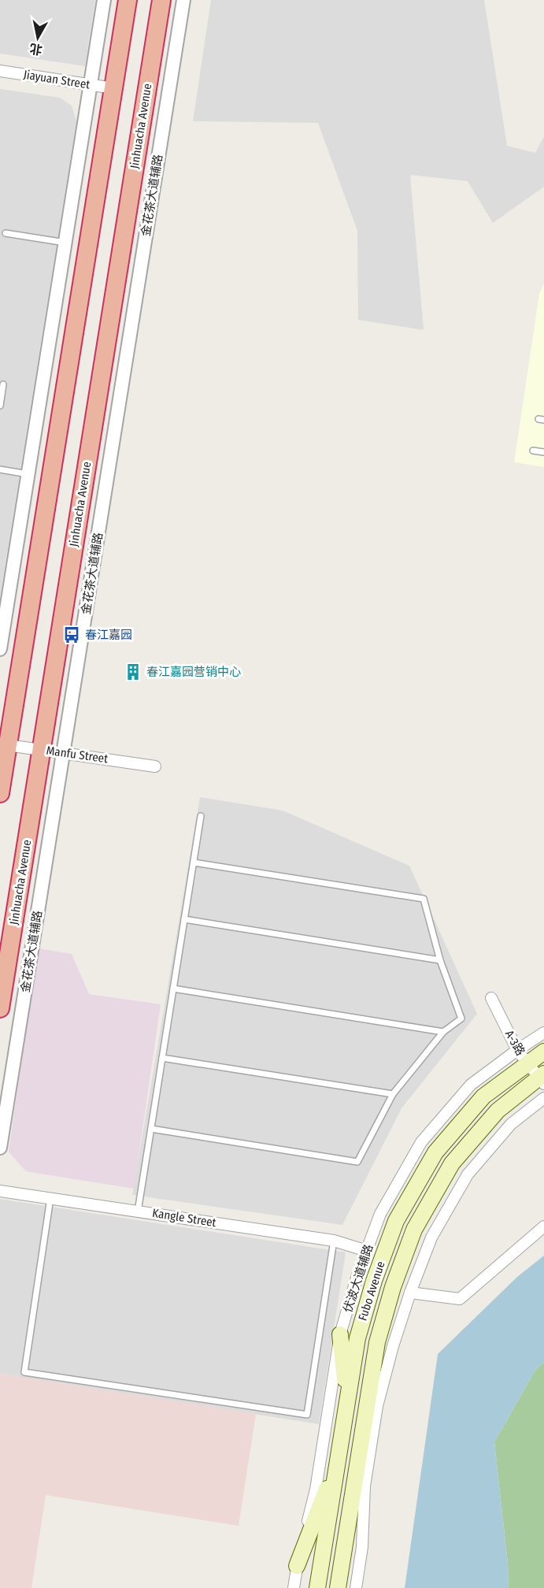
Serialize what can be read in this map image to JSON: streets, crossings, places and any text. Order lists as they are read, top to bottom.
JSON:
{
  "streets": {
    "highway": ["Jinhuacha Avenue"],
    "main road": ["Fubo Avenue"],
    "street": [
      "Jiayuan Street",
      "金花茶大道辅路",
      "Manfu Street",
      "A-3路",
      "Kangle Street",
      "伏波大道辅路"
    ]
  },
  "crossings": [
    ["Jinhuacha Avenue", "Manfu Street"],
    ["金花茶大道辅路", "Manfu Street"],
    ["A-3路", "伏波大道辅路"],
    ["A-3路", "Fubo Avenue"],
    ["Kangle Street", "伏波大道辅路"]
  ],
  "places": {
    "bus stop": ["春江嘉园"],
    "building": ["春江嘉园营销中心"]
  },
  "north": "bottom"
}
